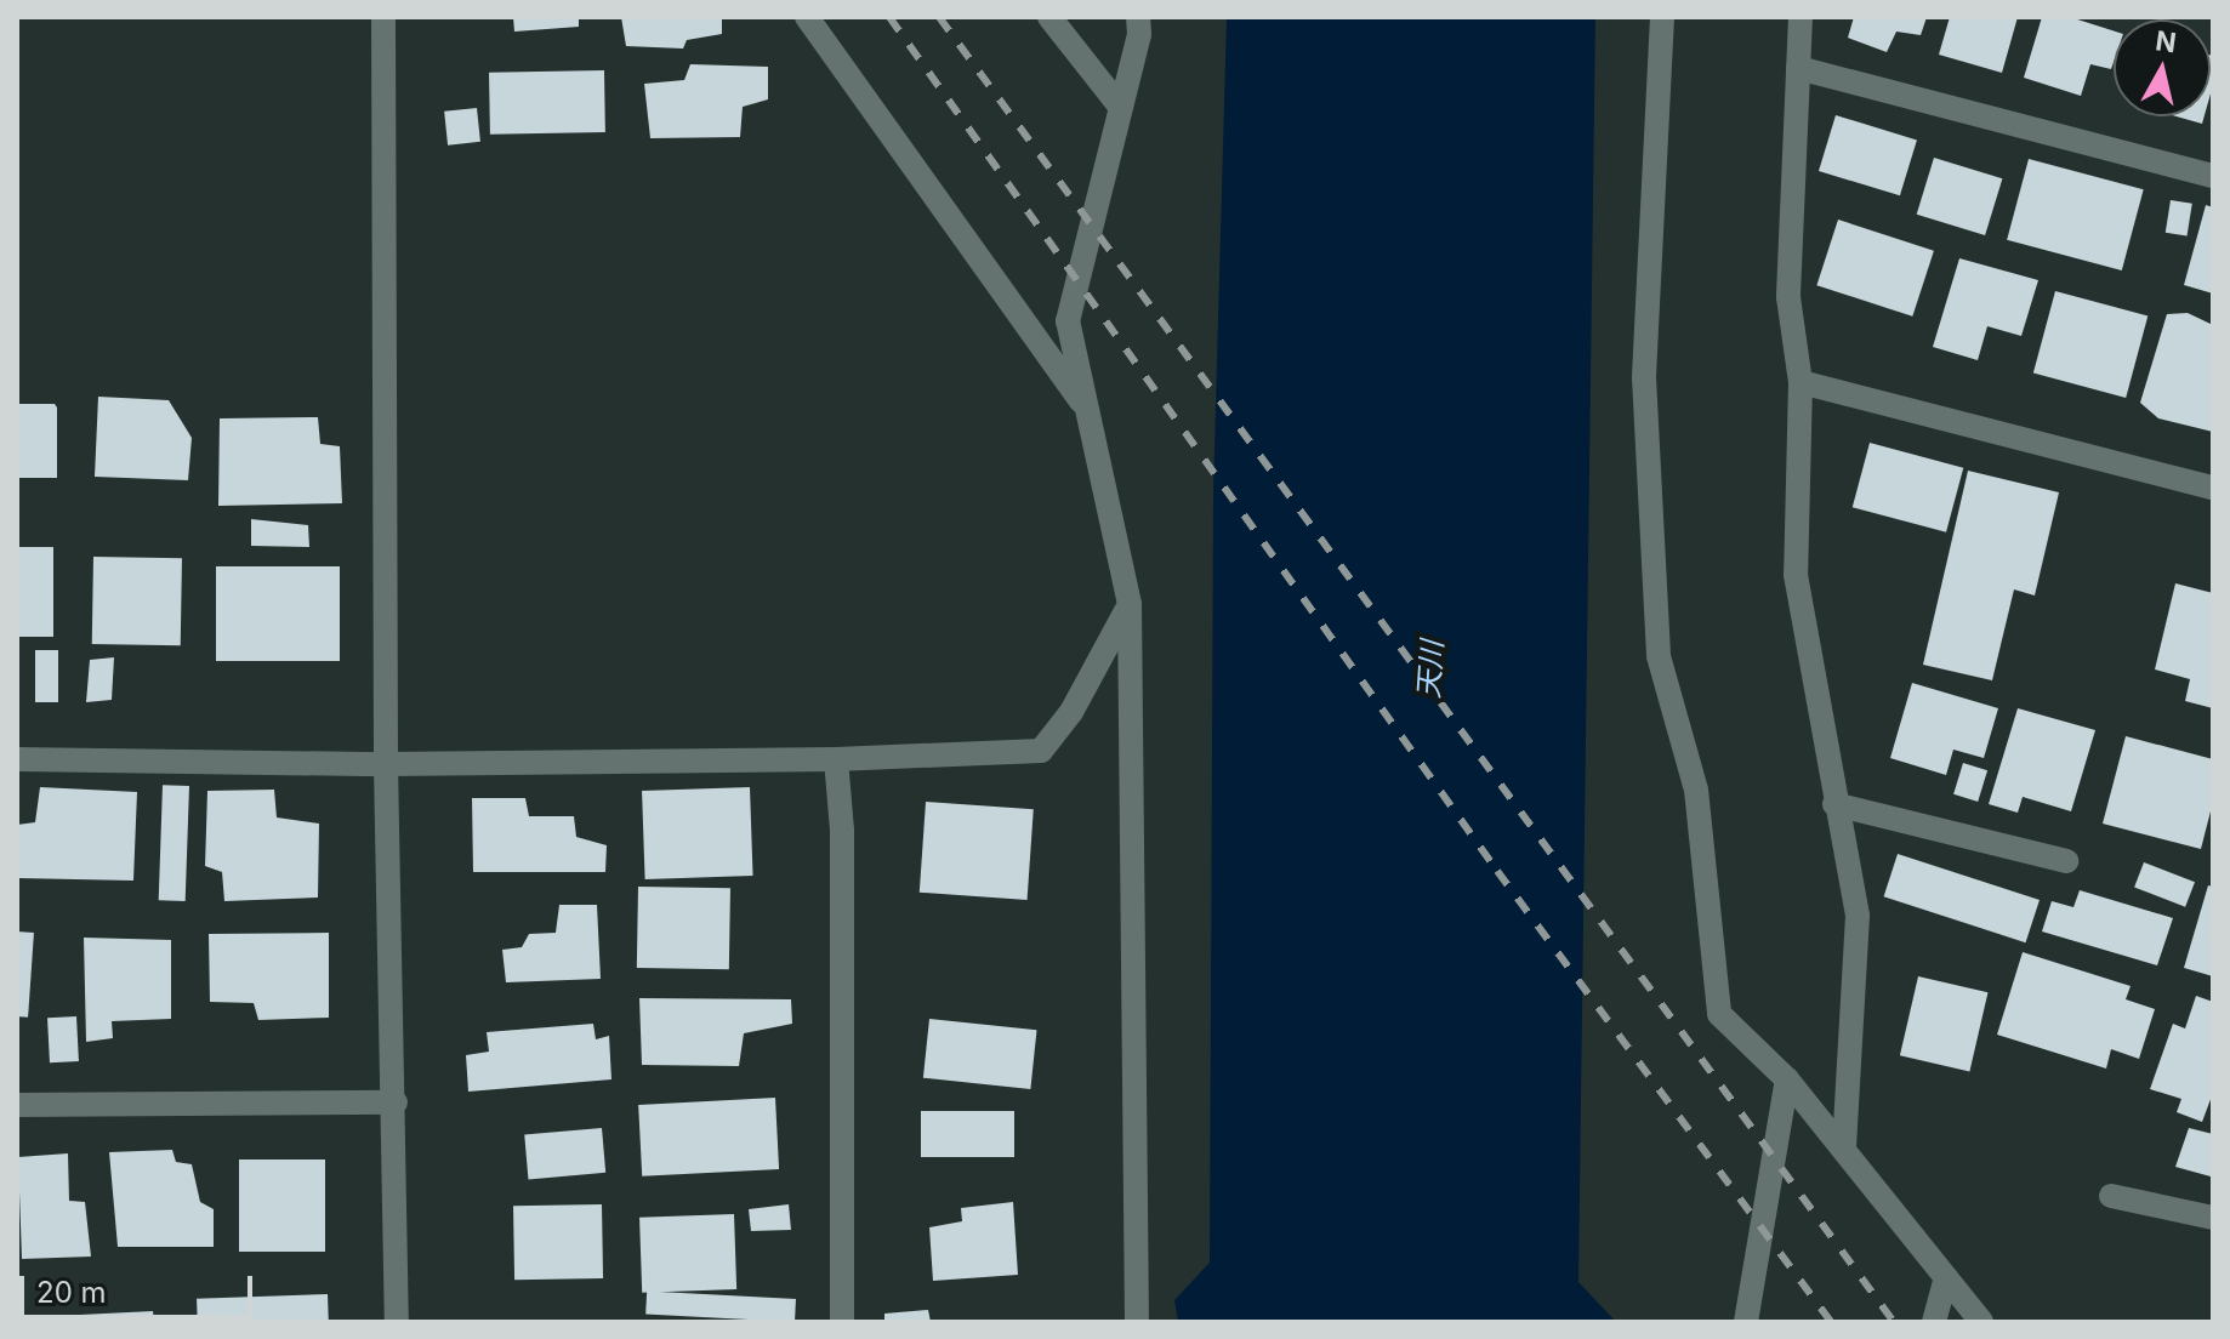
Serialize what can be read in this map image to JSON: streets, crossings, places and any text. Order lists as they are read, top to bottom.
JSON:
{
  "water": ["天川"],
  "scale_bar": "20 m",
  "north": "top"
}
